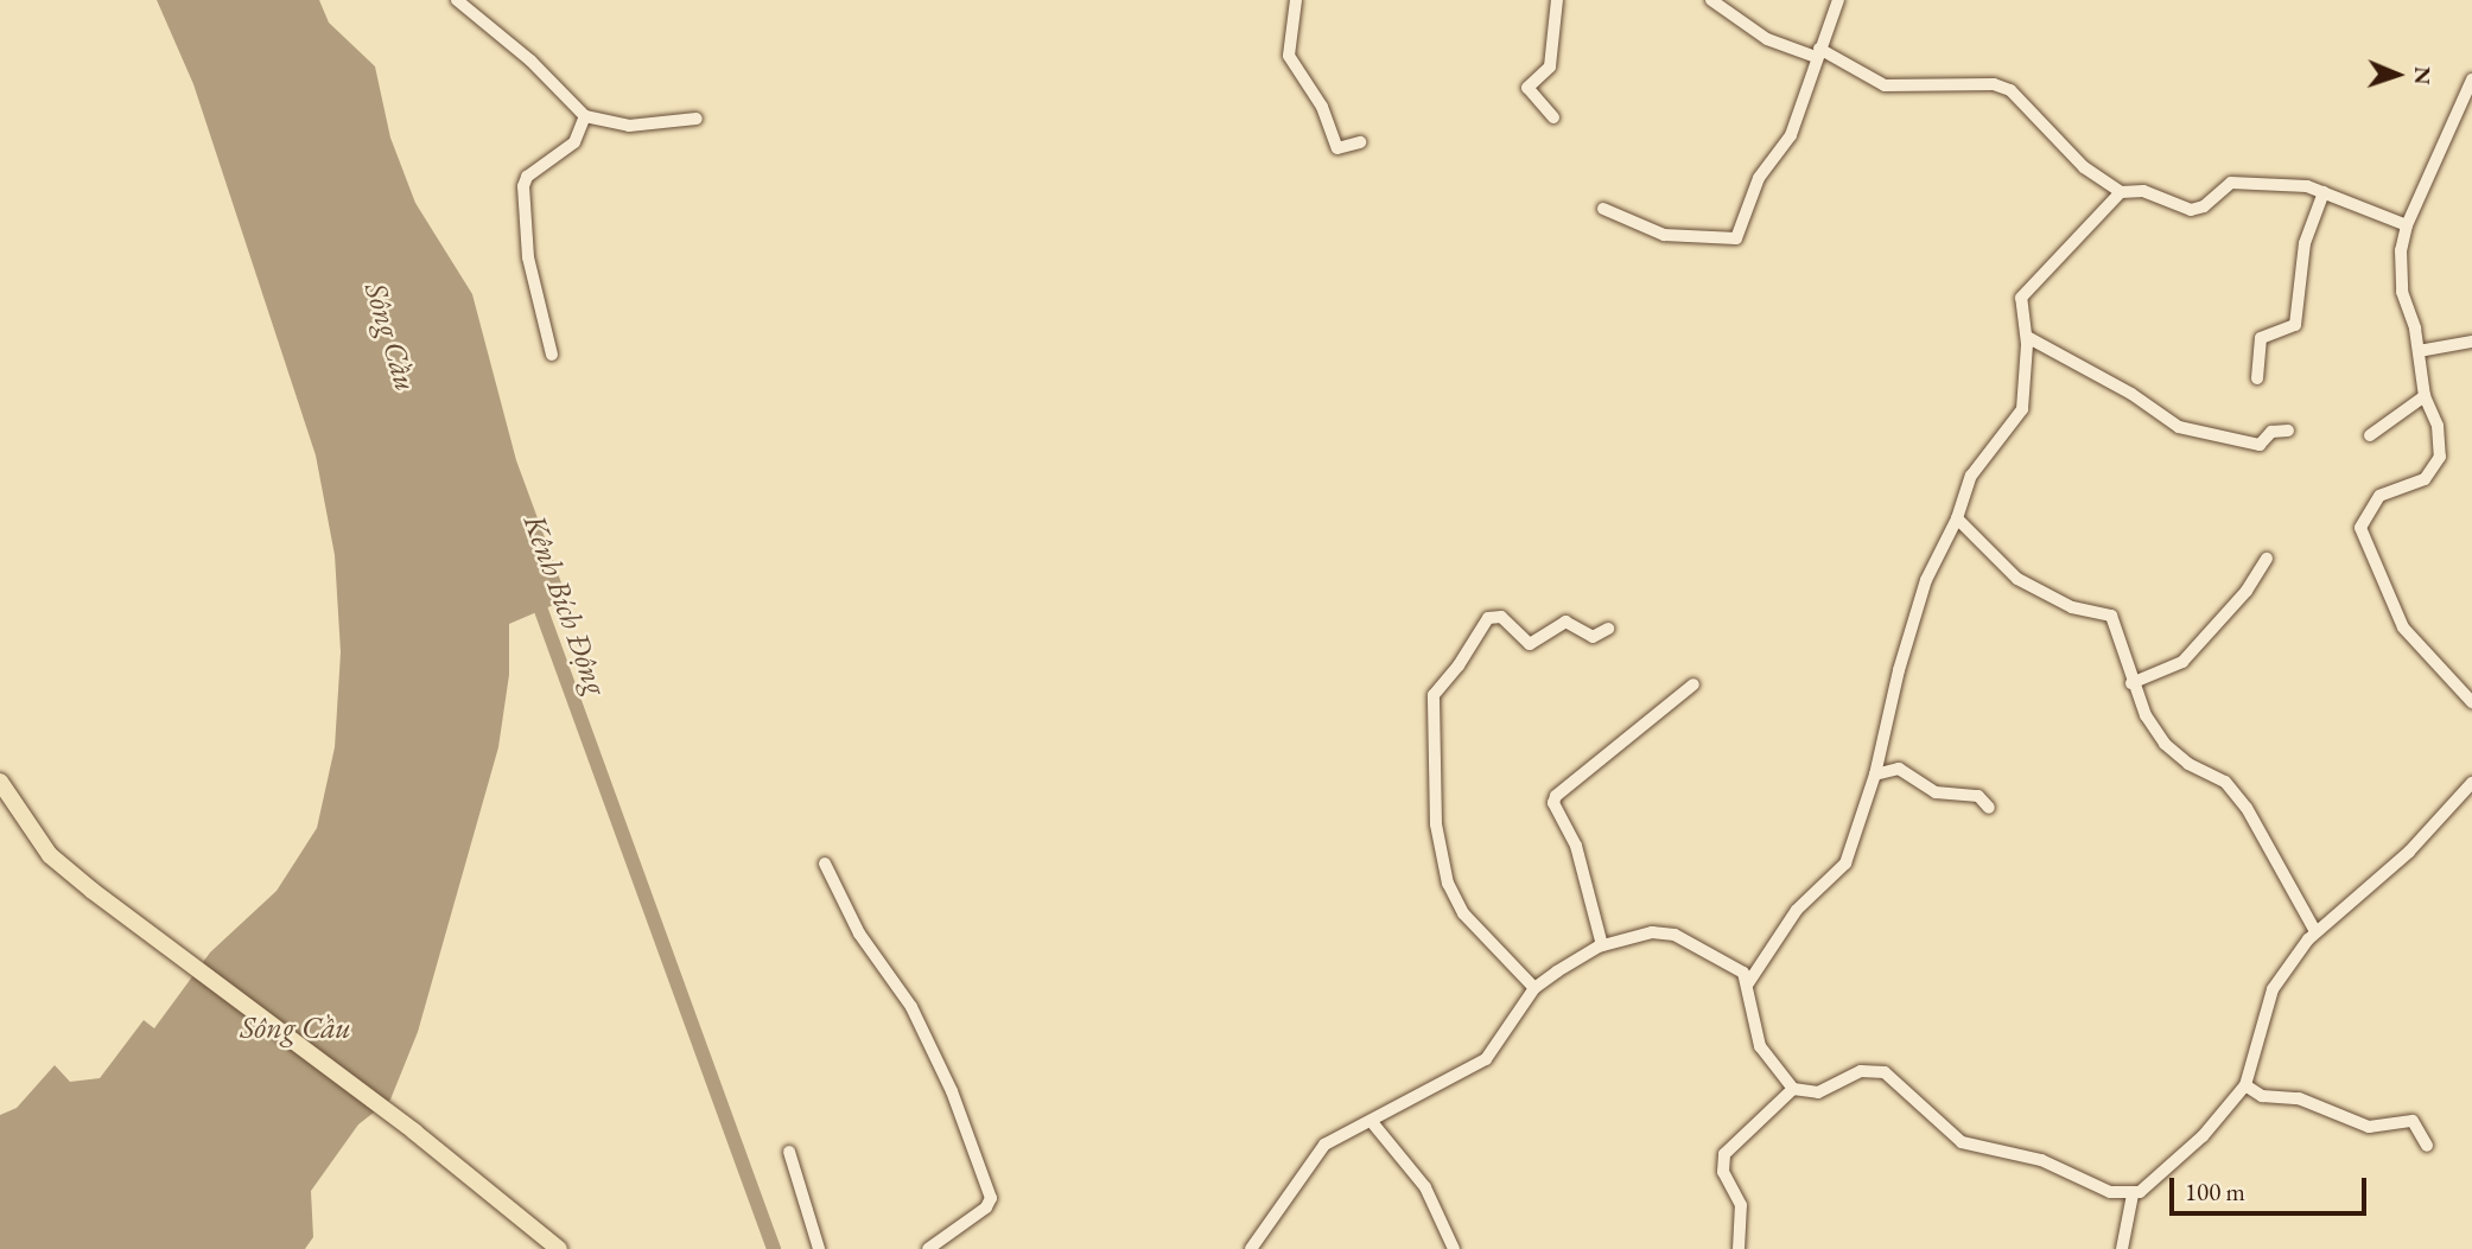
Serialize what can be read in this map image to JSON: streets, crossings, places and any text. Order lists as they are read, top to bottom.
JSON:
{
  "water": ["Sông Cầu", "Kênh Bích Động"],
  "scale_bar": "100 m",
  "north": "right"
}
